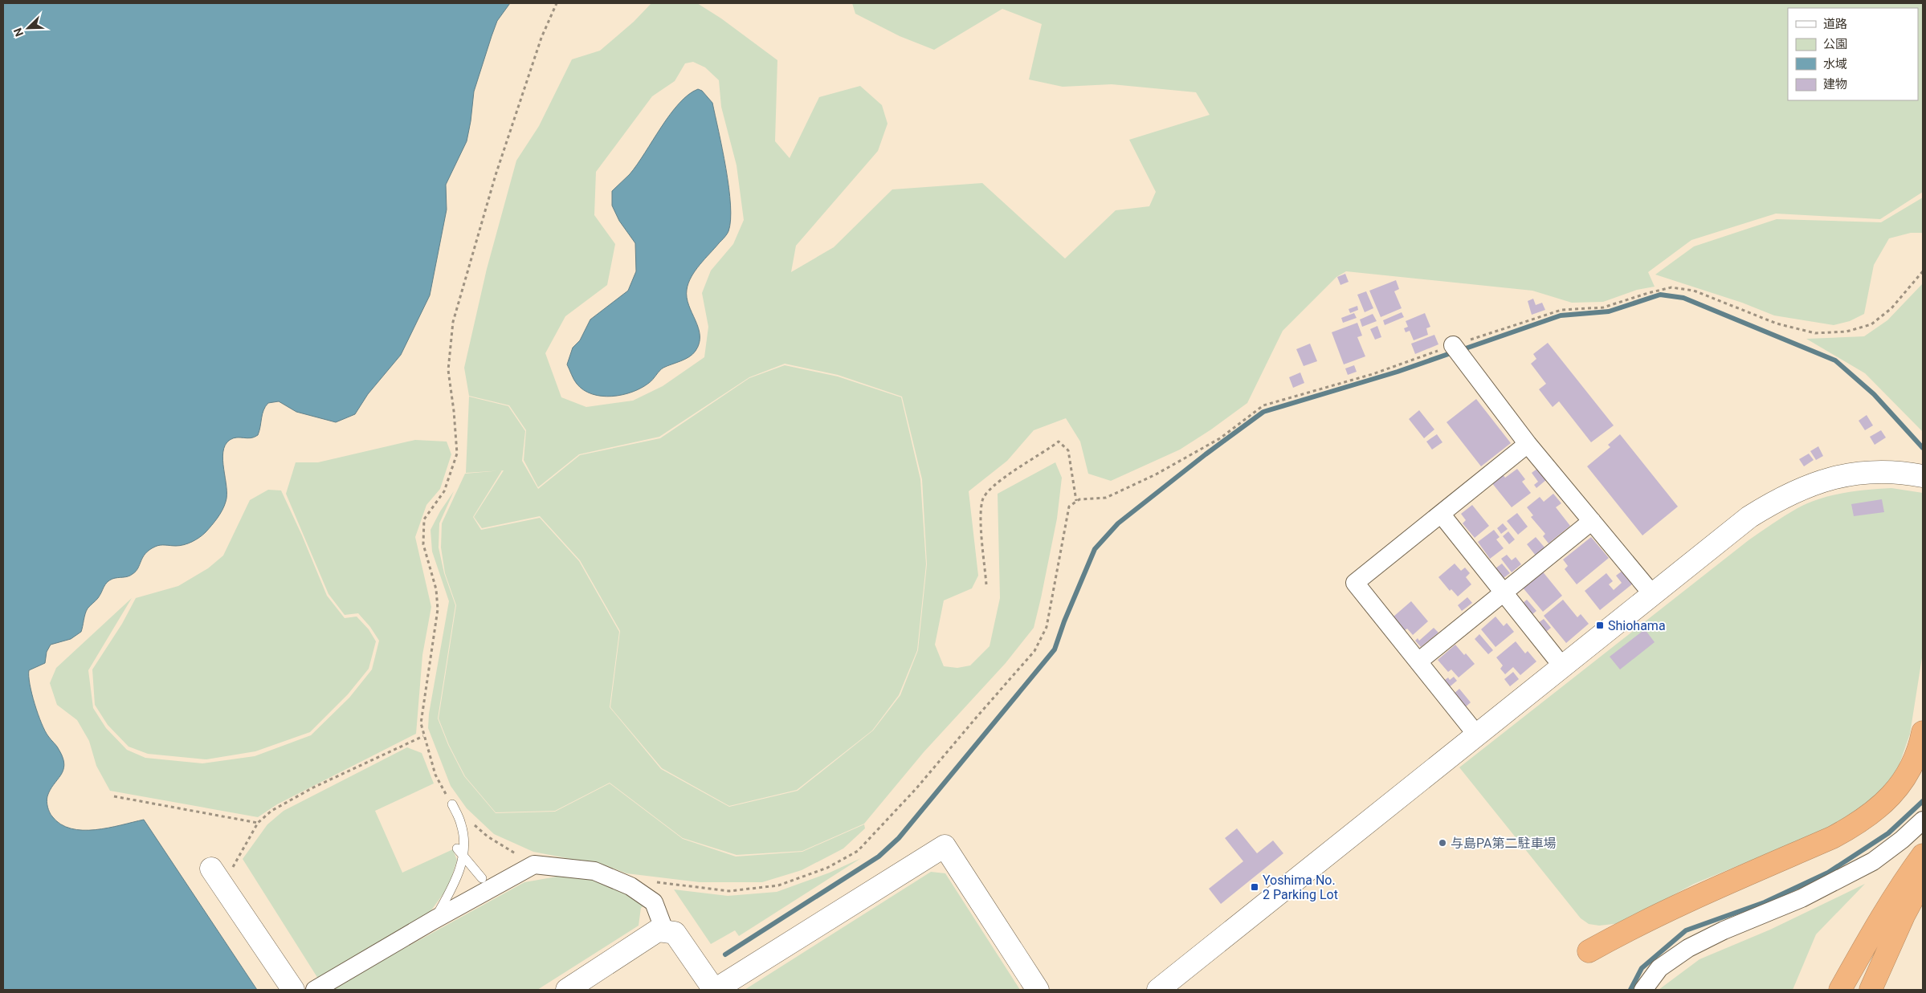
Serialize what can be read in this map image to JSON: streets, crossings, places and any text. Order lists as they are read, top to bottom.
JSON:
{
  "places": {
    "transit": ["Shiohama", "Yoshima No. 2 Parking Lot"],
    "other": ["与島PA第二駐車場"]
  },
  "legend": [
    "道路",
    "公園",
    "水域",
    "建物"
  ],
  "north": "bottom left"
}
